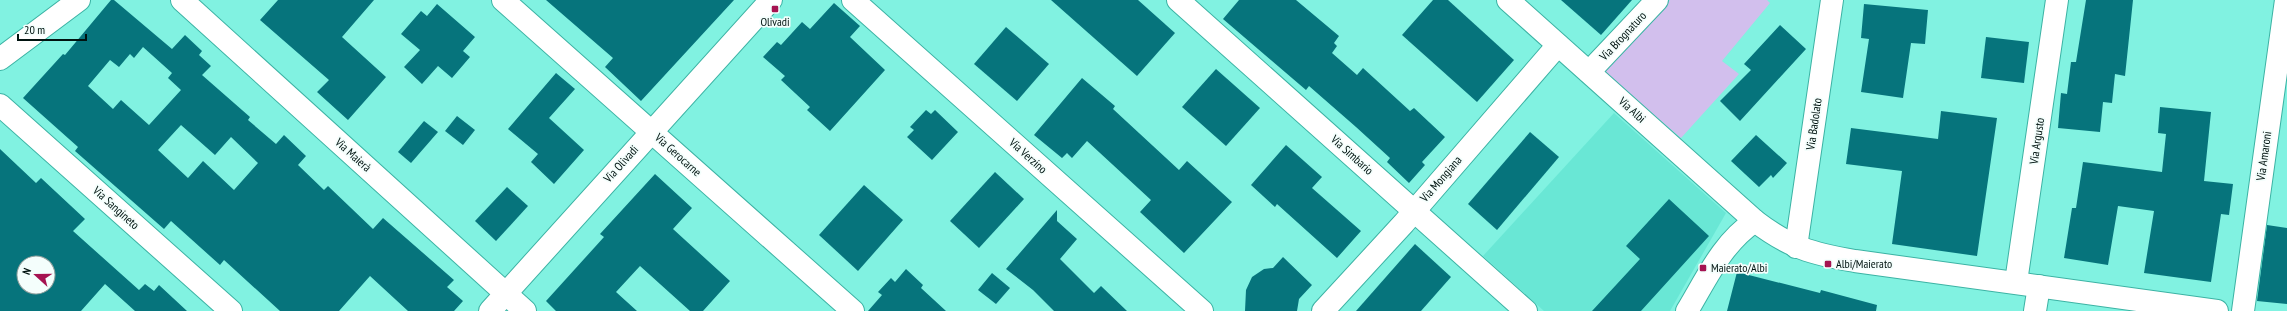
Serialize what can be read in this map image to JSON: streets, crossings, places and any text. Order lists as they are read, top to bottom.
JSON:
{
  "streets": {
    "street": [
      "Via Brognaturo",
      "Via Albi",
      "Via Badolato",
      "Via Argusto",
      "Via Maierà",
      "Via Gerocarne",
      "Via Simbario",
      "Via Verzino",
      "Via Amaroni",
      "Via Olivadi",
      "Via Mongiana",
      "Via Sangineto"
    ]
  },
  "crossings": [
    ["Via Brognaturo", "Via Albi"],
    ["Via Albi", "Via Badolato"],
    ["Via Albi", "Via Argusto"],
    ["Via Albi", "Via Mongiana"],
    ["Via Maierà", "Via Olivadi"],
    ["Via Gerocarne", "Via Olivadi"],
    ["Via Simbario", "Via Mongiana"]
  ],
  "places": {
    "transit": ["Olivadi", "Albi/Maierato", "Maierato/Albi"]
  },
  "scale_bar": "20 m",
  "north": "left"
}
